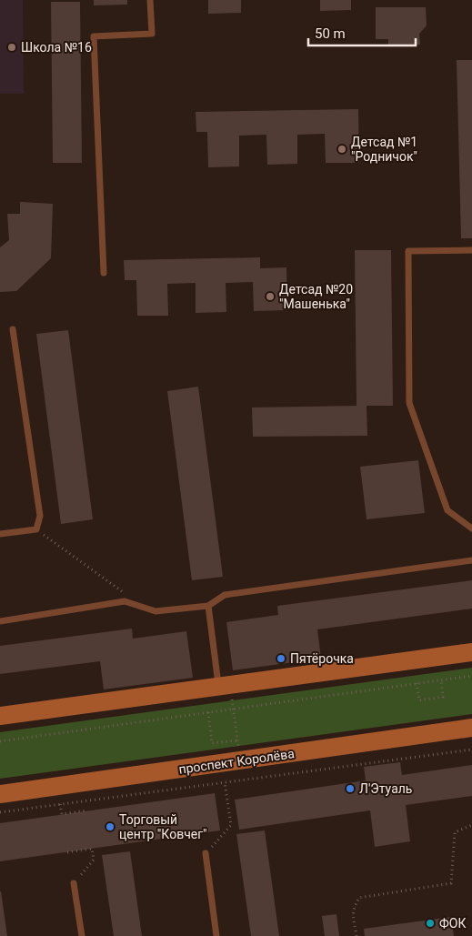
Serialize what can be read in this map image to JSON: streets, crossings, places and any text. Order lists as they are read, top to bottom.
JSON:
{
  "streets": {
    "main road": ["проспект Королёва"]
  },
  "places": [
    "Школа №16",
    "Детсад №1 \"Родничок\"",
    "Детсад №20 \"Машенька\"",
    "Пятёрочка",
    "Л'Этуаль",
    "Торговый центр \"Ковчег\"",
    "ФОК"
  ],
  "scale_bar": "50 m"
}
